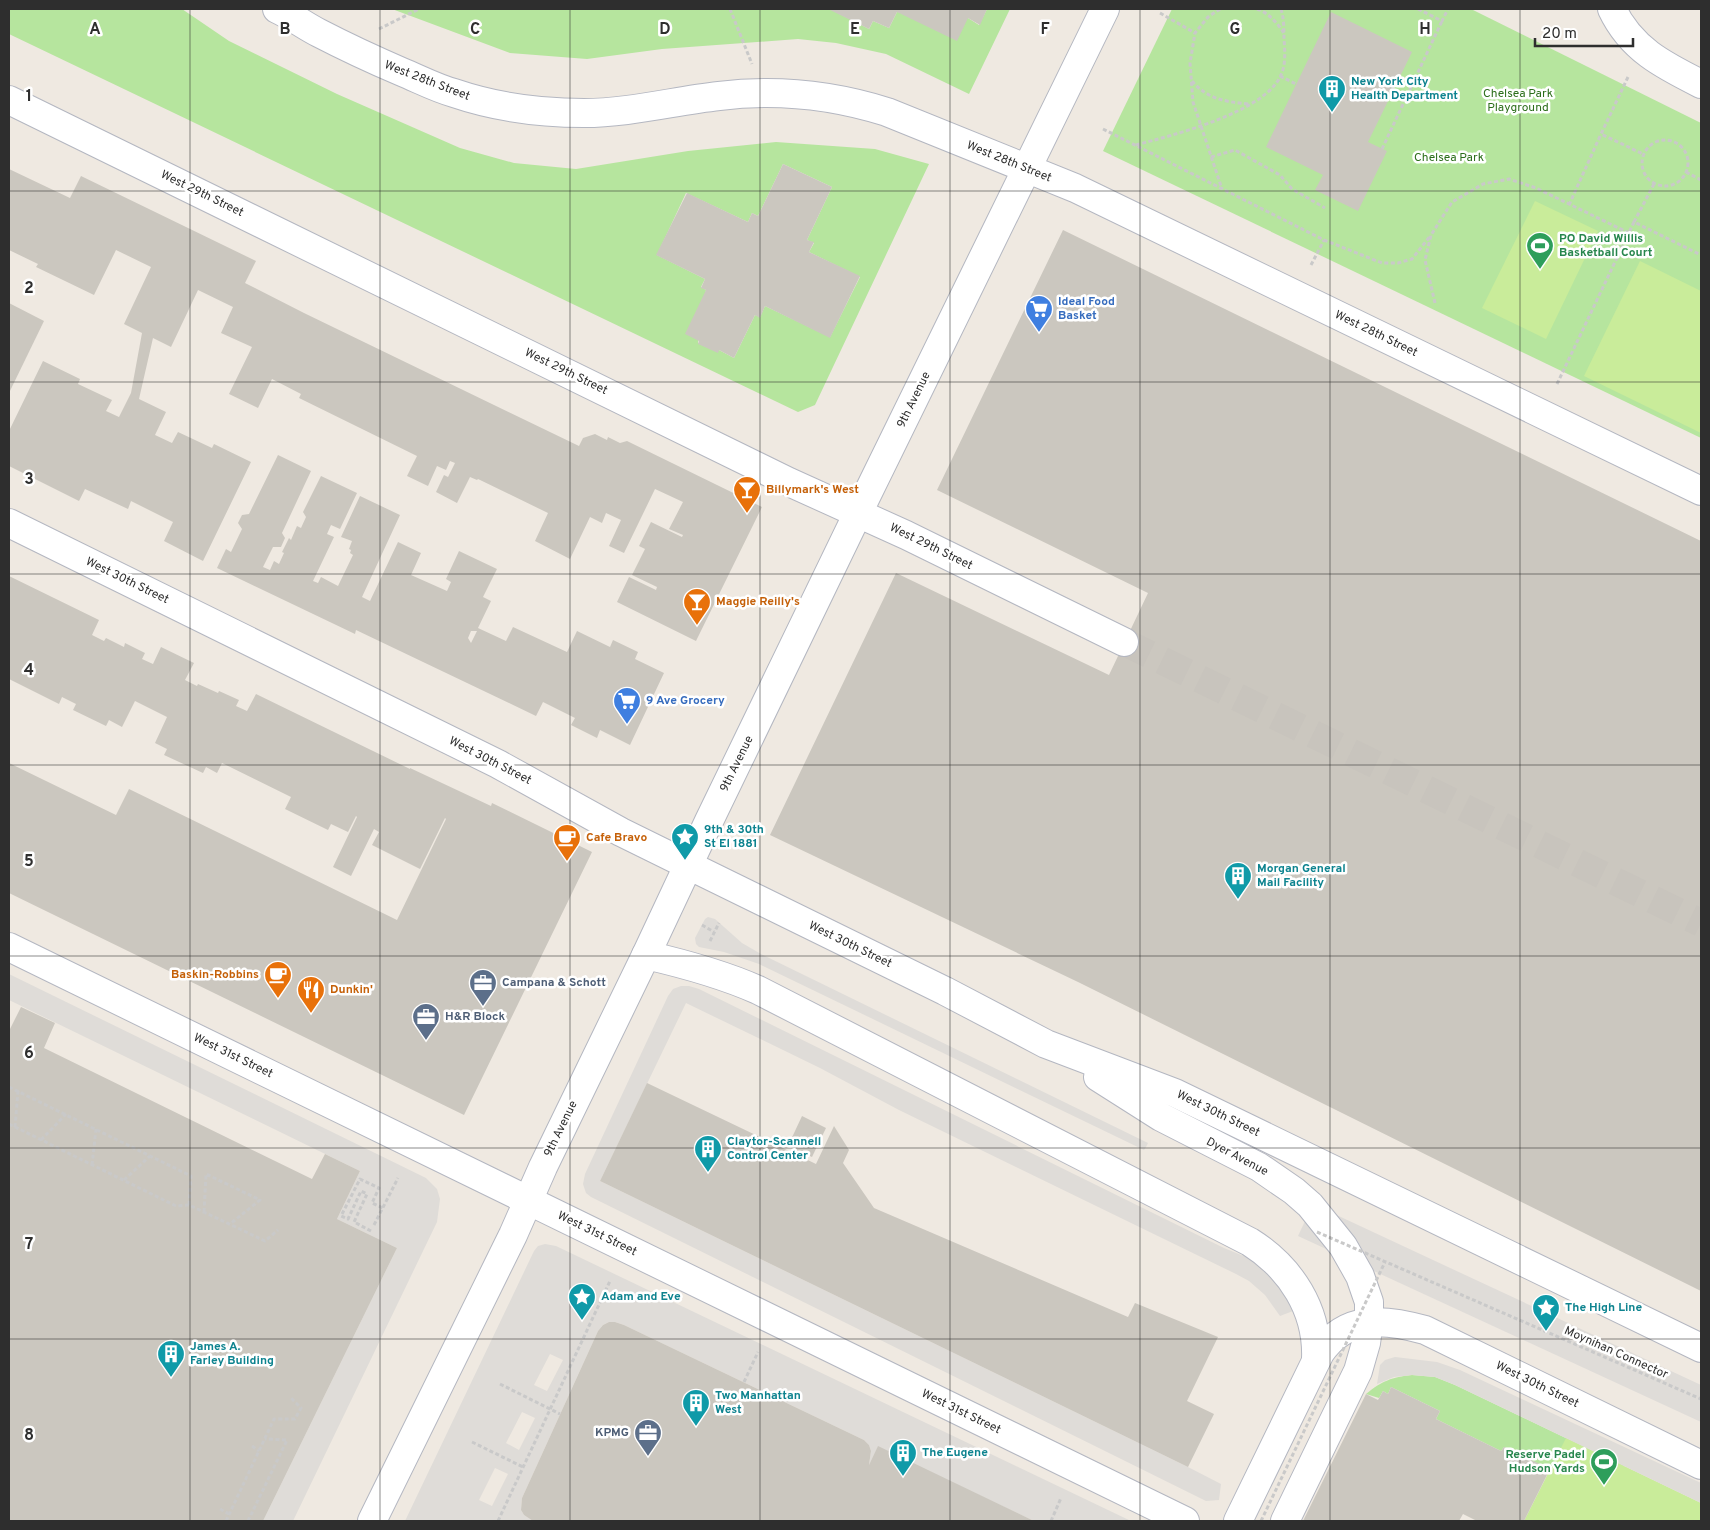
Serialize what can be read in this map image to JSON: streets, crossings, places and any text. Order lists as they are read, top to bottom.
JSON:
{
  "streets": {
    "street": [
      "West 28th Street",
      "West 29th Street",
      "9th Avenue",
      "West 30th Street",
      "West 31st Street",
      "Dyer Avenue"
    ],
    "path": ["Moynihan Connector"]
  },
  "crossings": [
    ["West 28th Street", "9th Avenue"],
    ["West 29th Street", "9th Avenue"],
    ["9th Avenue", "West 30th Street"],
    ["9th Avenue", "West 31st Street"],
    ["West 30th Street", "Dyer Avenue"]
  ],
  "parks": ["Chelsea Park Playground", "Chelsea Park"],
  "places": {
    "building": [
      "New York City Health Department",
      "Morgan General Mail Facility",
      "Claytor-Scannell Control Center",
      "James A. Farley Building",
      "Two Manhattan West",
      "The Eugene"
    ],
    "sports": ["PO David Willis Basketball Court", "Reserve Padel Hudson Yards"],
    "supermarket": ["Ideal Food Basket", "9 Ave Grocery"],
    "bar": ["Billymark's West", "Maggie Reilly's"],
    "place": ["9th & 30th St El 1881", "Adam and Eve", "The High Line"],
    "cafe": ["Cafe Bravo", "Baskin-Robbins"],
    "office": ["Campana & Schott", "H&R Block", "KPMG"],
    "restaurant": ["Dunkin'"]
  },
  "scale_bar": "20 m",
  "grid": {
    "columns": [
      "A",
      "B",
      "C",
      "D",
      "E",
      "F",
      "G",
      "H"
    ],
    "rows": [
      "1",
      "2",
      "3",
      "4",
      "5",
      "6",
      "7",
      "8"
    ]
  }
}
